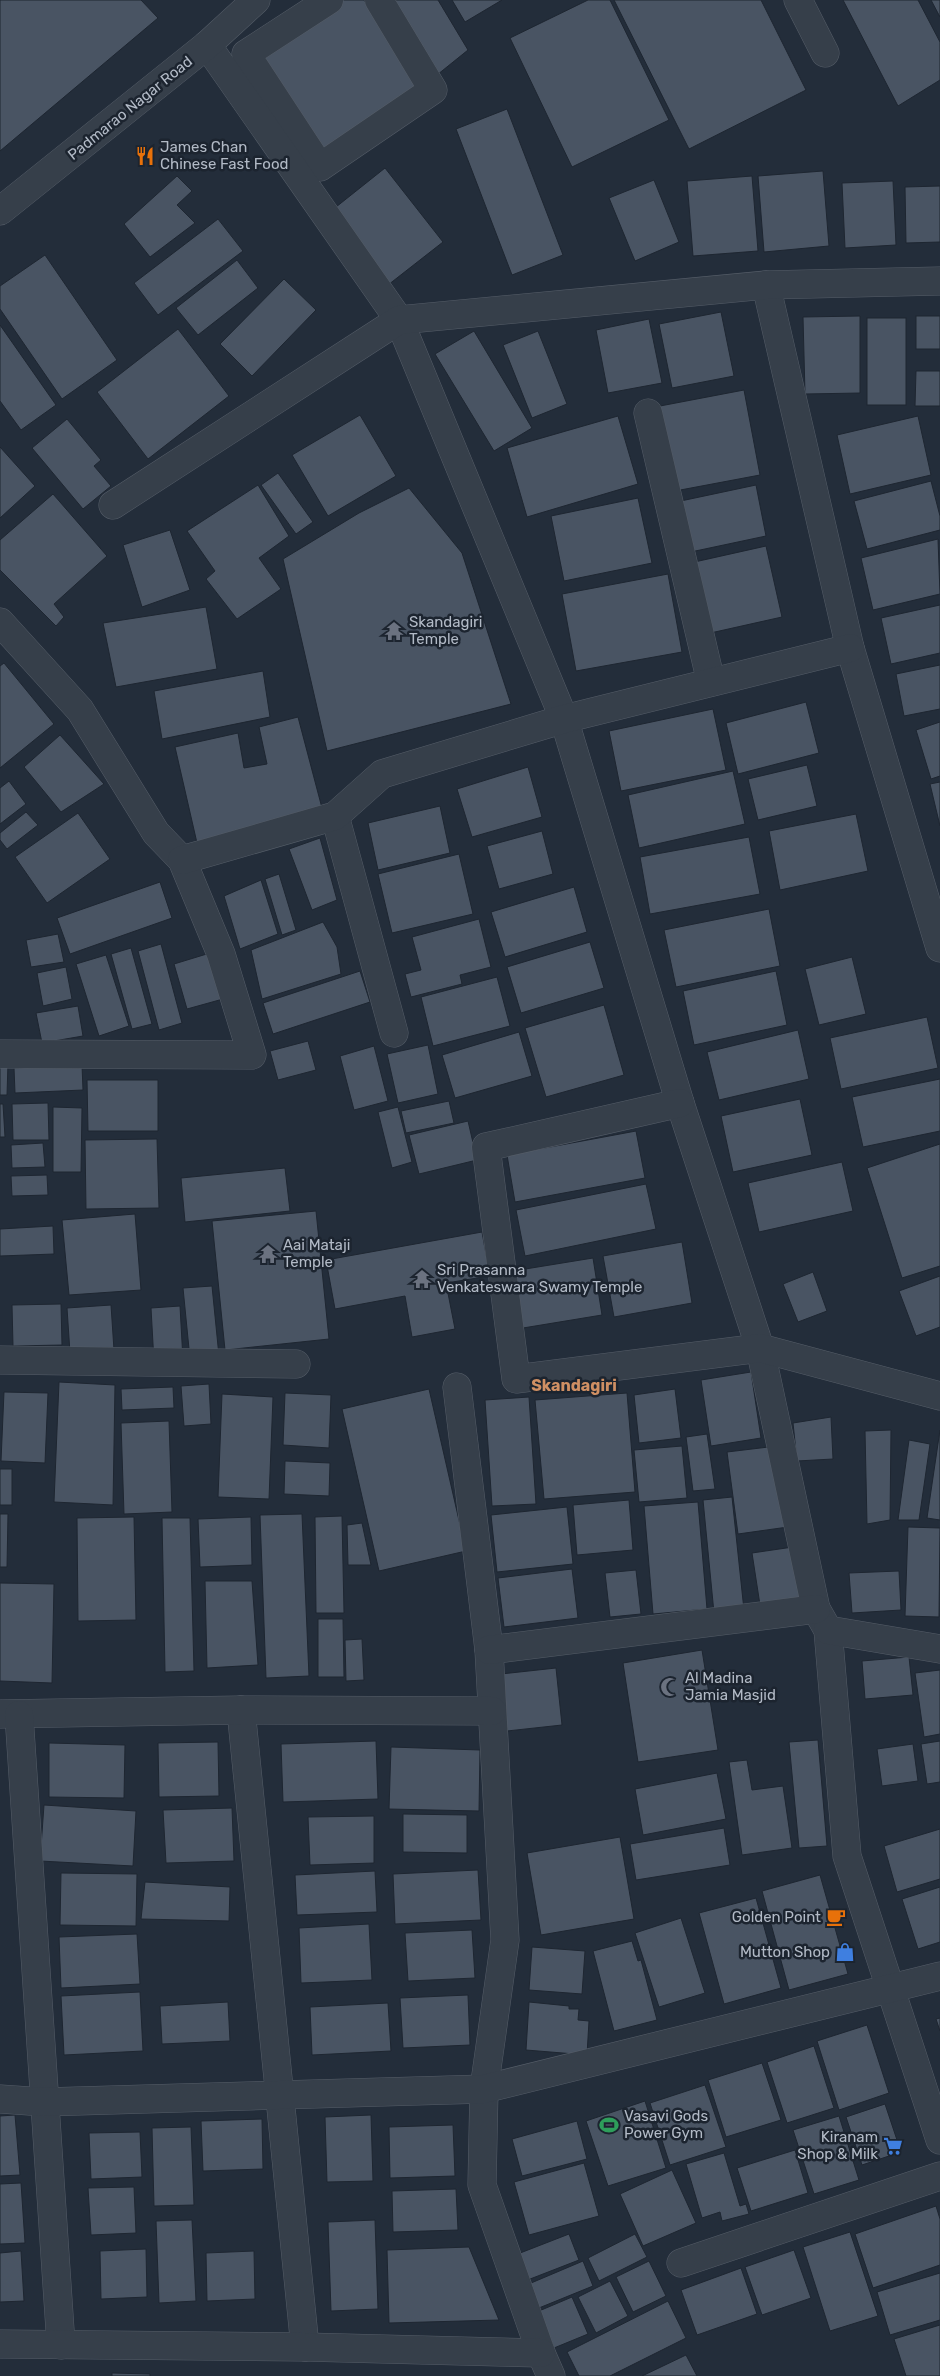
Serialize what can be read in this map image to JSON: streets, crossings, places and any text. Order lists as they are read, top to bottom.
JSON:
{
  "streets": {
    "street": ["Padmarao Nagar Road"]
  },
  "districts": ["Skandagiri"],
  "places": {
    "restaurant": ["James Chan Chinese Fast Food"],
    "temple": ["Skandagiri Temple", "Aai Mataji Temple", "Sri Prasanna Venkateswara Swamy Temple"],
    "mosque": ["Al Madina Jamia Masjid"],
    "cafe": ["Golden Point"],
    "shop": ["Mutton Shop"],
    "sports": ["Vasavi Gods Power Gym"],
    "supermarket": ["Kiranam Shop & Milk"]
  }
}
